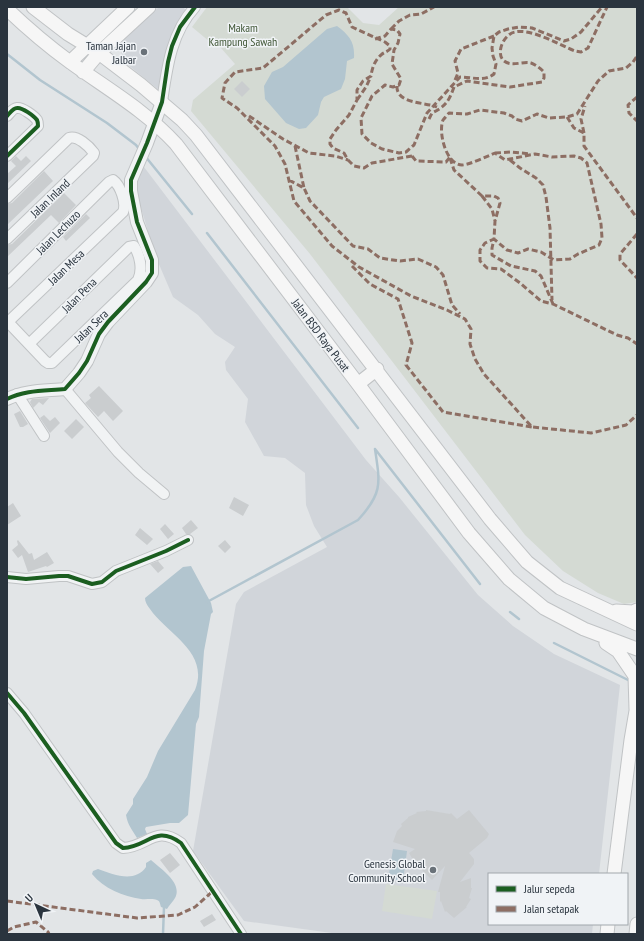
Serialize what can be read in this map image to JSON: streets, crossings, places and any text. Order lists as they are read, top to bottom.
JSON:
{
  "streets": {
    "main road": ["Jalan BSD Raya Pusat"],
    "street": [
      "Jalan Inland",
      "Jalan Lechuzo",
      "Jalan Mesa",
      "Jalan Pena",
      "Jalan Sera"
    ]
  },
  "crossings": [
    ["Jalan Lechuzo", "Jalan Mesa"],
    ["Jalan Pena", "Jalan Sera"]
  ],
  "parks": ["Makam Kampung Sawah"],
  "places": ["Taman Jajan Jalbar", "Genesis Global Community School"],
  "legend": ["Jalur sepeda", "Jalan setapak"],
  "north": "top left"
}
